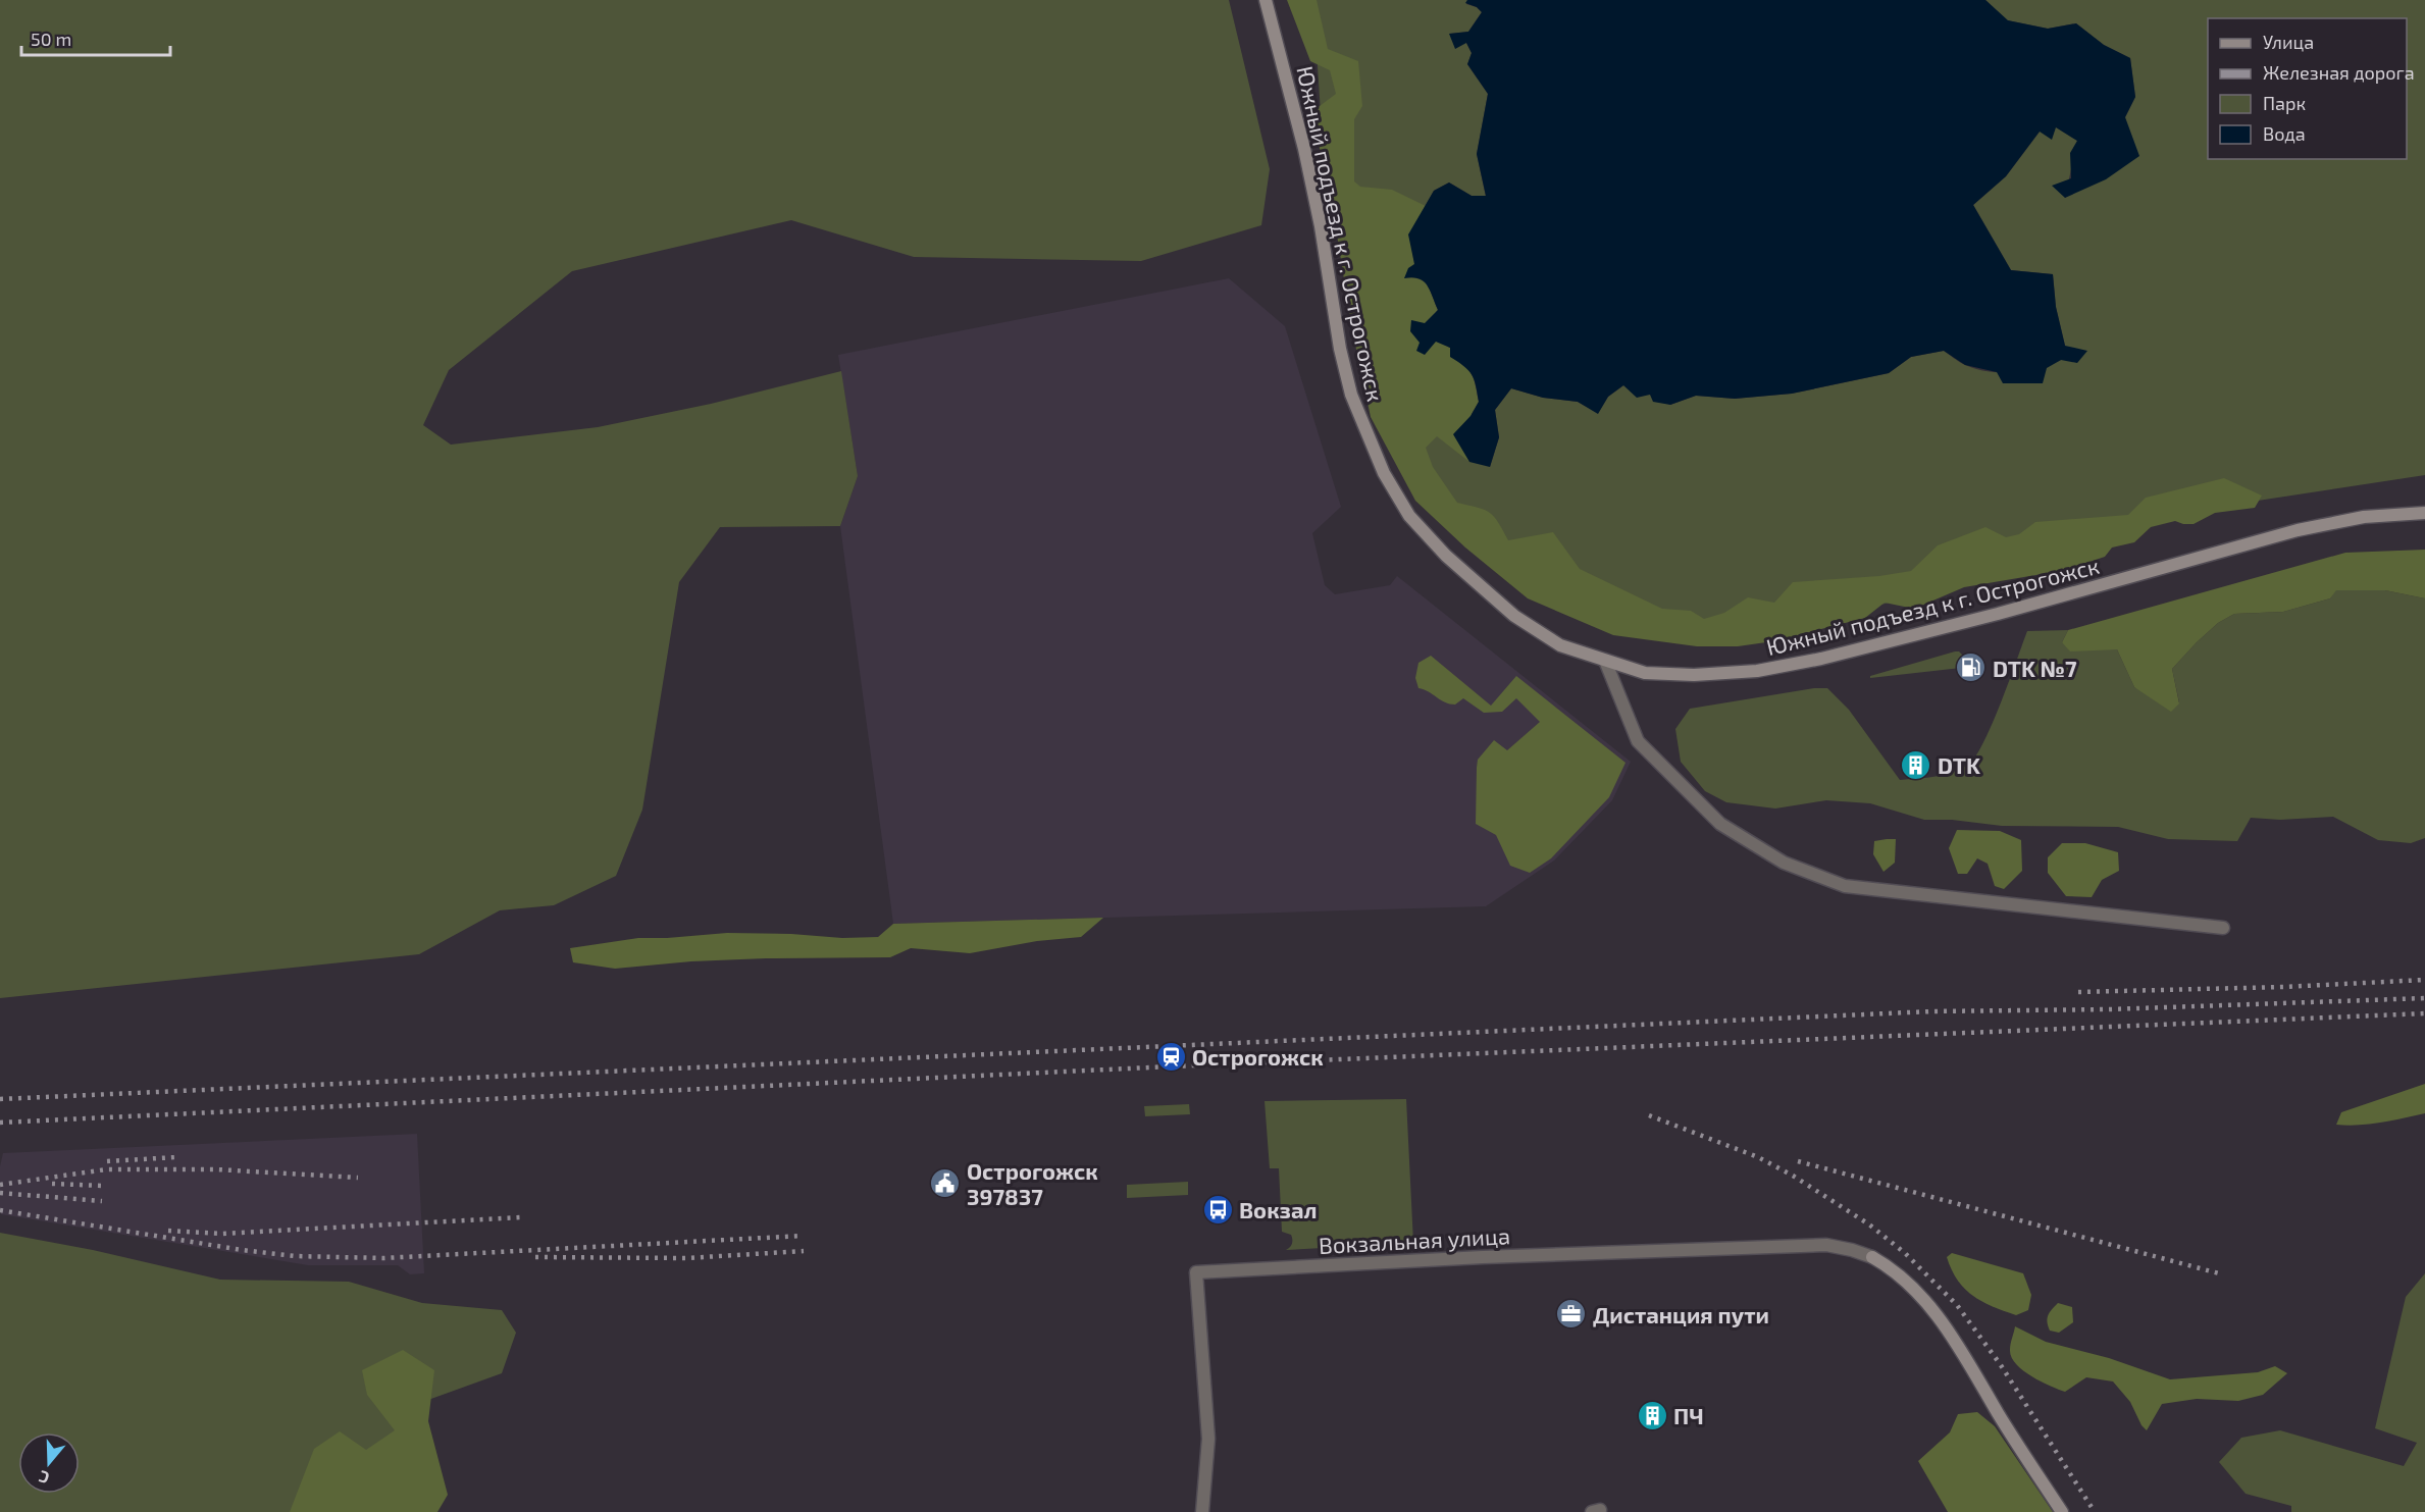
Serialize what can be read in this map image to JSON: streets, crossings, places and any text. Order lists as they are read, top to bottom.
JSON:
{
  "streets": {
    "main road": ["Южный подъезд к г. Острогожск"],
    "street": ["Вокзальная улица"]
  },
  "places": {
    "fuel station": ["DTK №7"],
    "building": ["DTK", "ПЧ"],
    "station": ["Острогожск"],
    "public building": ["Острогожск 397837"],
    "bus stop": ["Вокзал"],
    "office": ["Дистанция пути"]
  },
  "legend": [
    "Улица",
    "Железная дорога",
    "Парк",
    "Вода"
  ],
  "scale_bar": "50 m",
  "north": "bottom"
}
